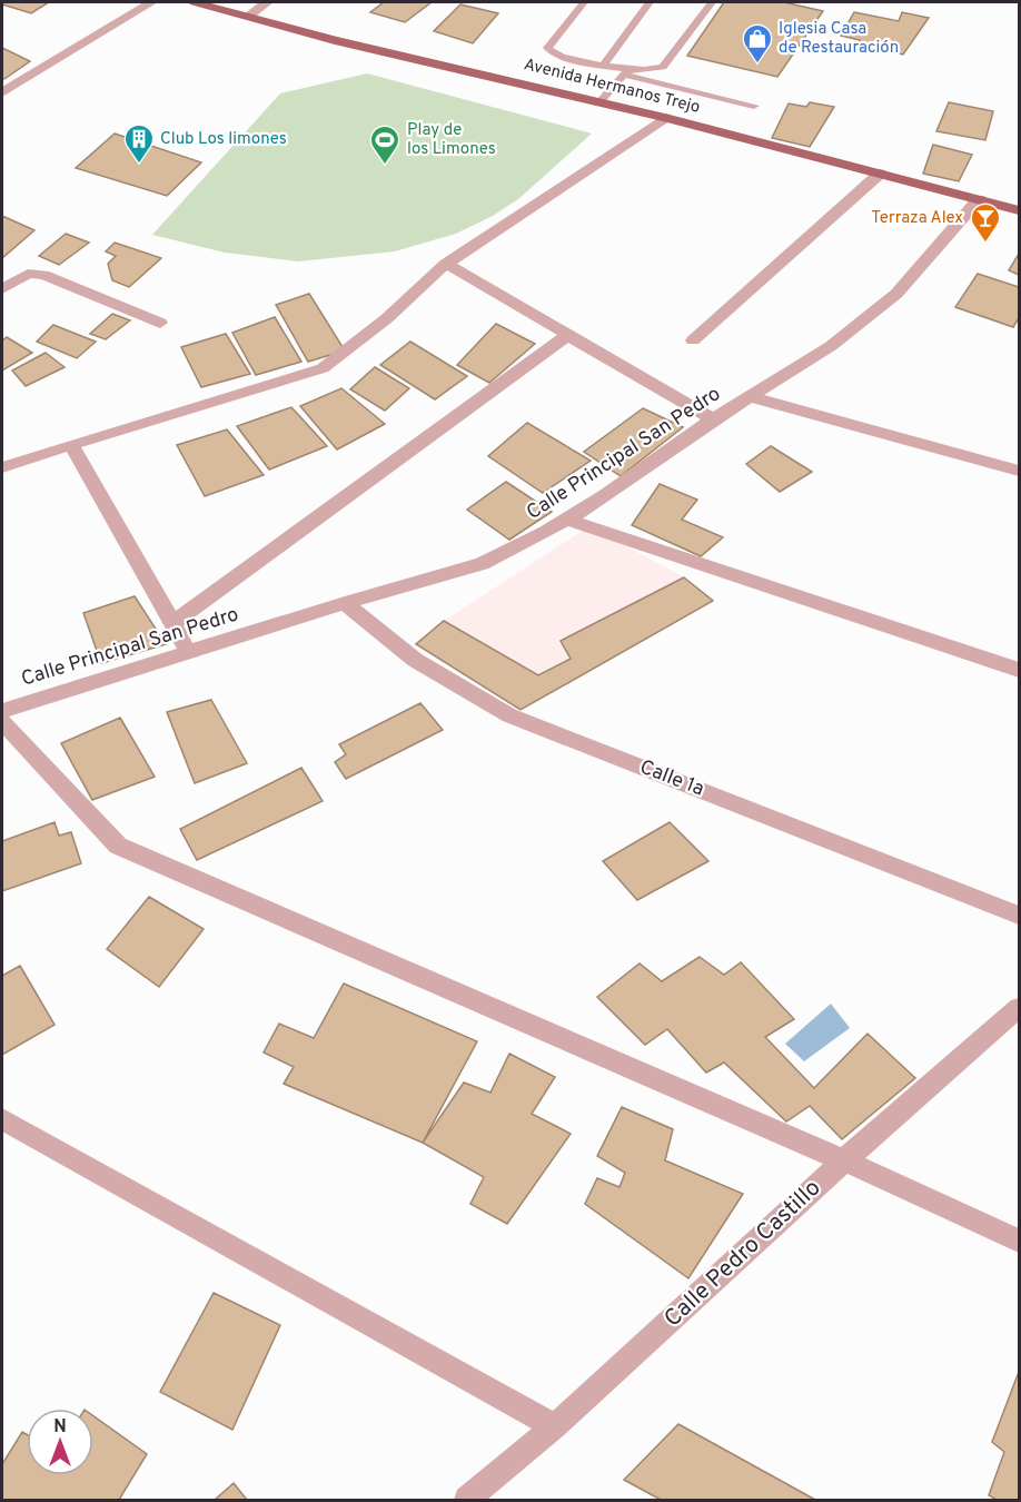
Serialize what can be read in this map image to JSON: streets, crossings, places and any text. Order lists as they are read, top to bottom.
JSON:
{
  "streets": {
    "main road": ["Avenida Hermanos Trejo"],
    "street": ["Calle Principal San Pedro", "Calle 1a", "Calle Pedro Castillo"]
  },
  "crossings": [
    ["Avenida Hermanos Trejo", "Calle Principal San Pedro"],
    ["Calle Principal San Pedro", "Calle 1a"]
  ],
  "places": {
    "shop": ["Iglesia Casa de Restauración"],
    "building": ["Club Los limones"],
    "sports": ["Play de los Limones"],
    "bar": ["Terraza Alex"]
  },
  "north": "top"
}
